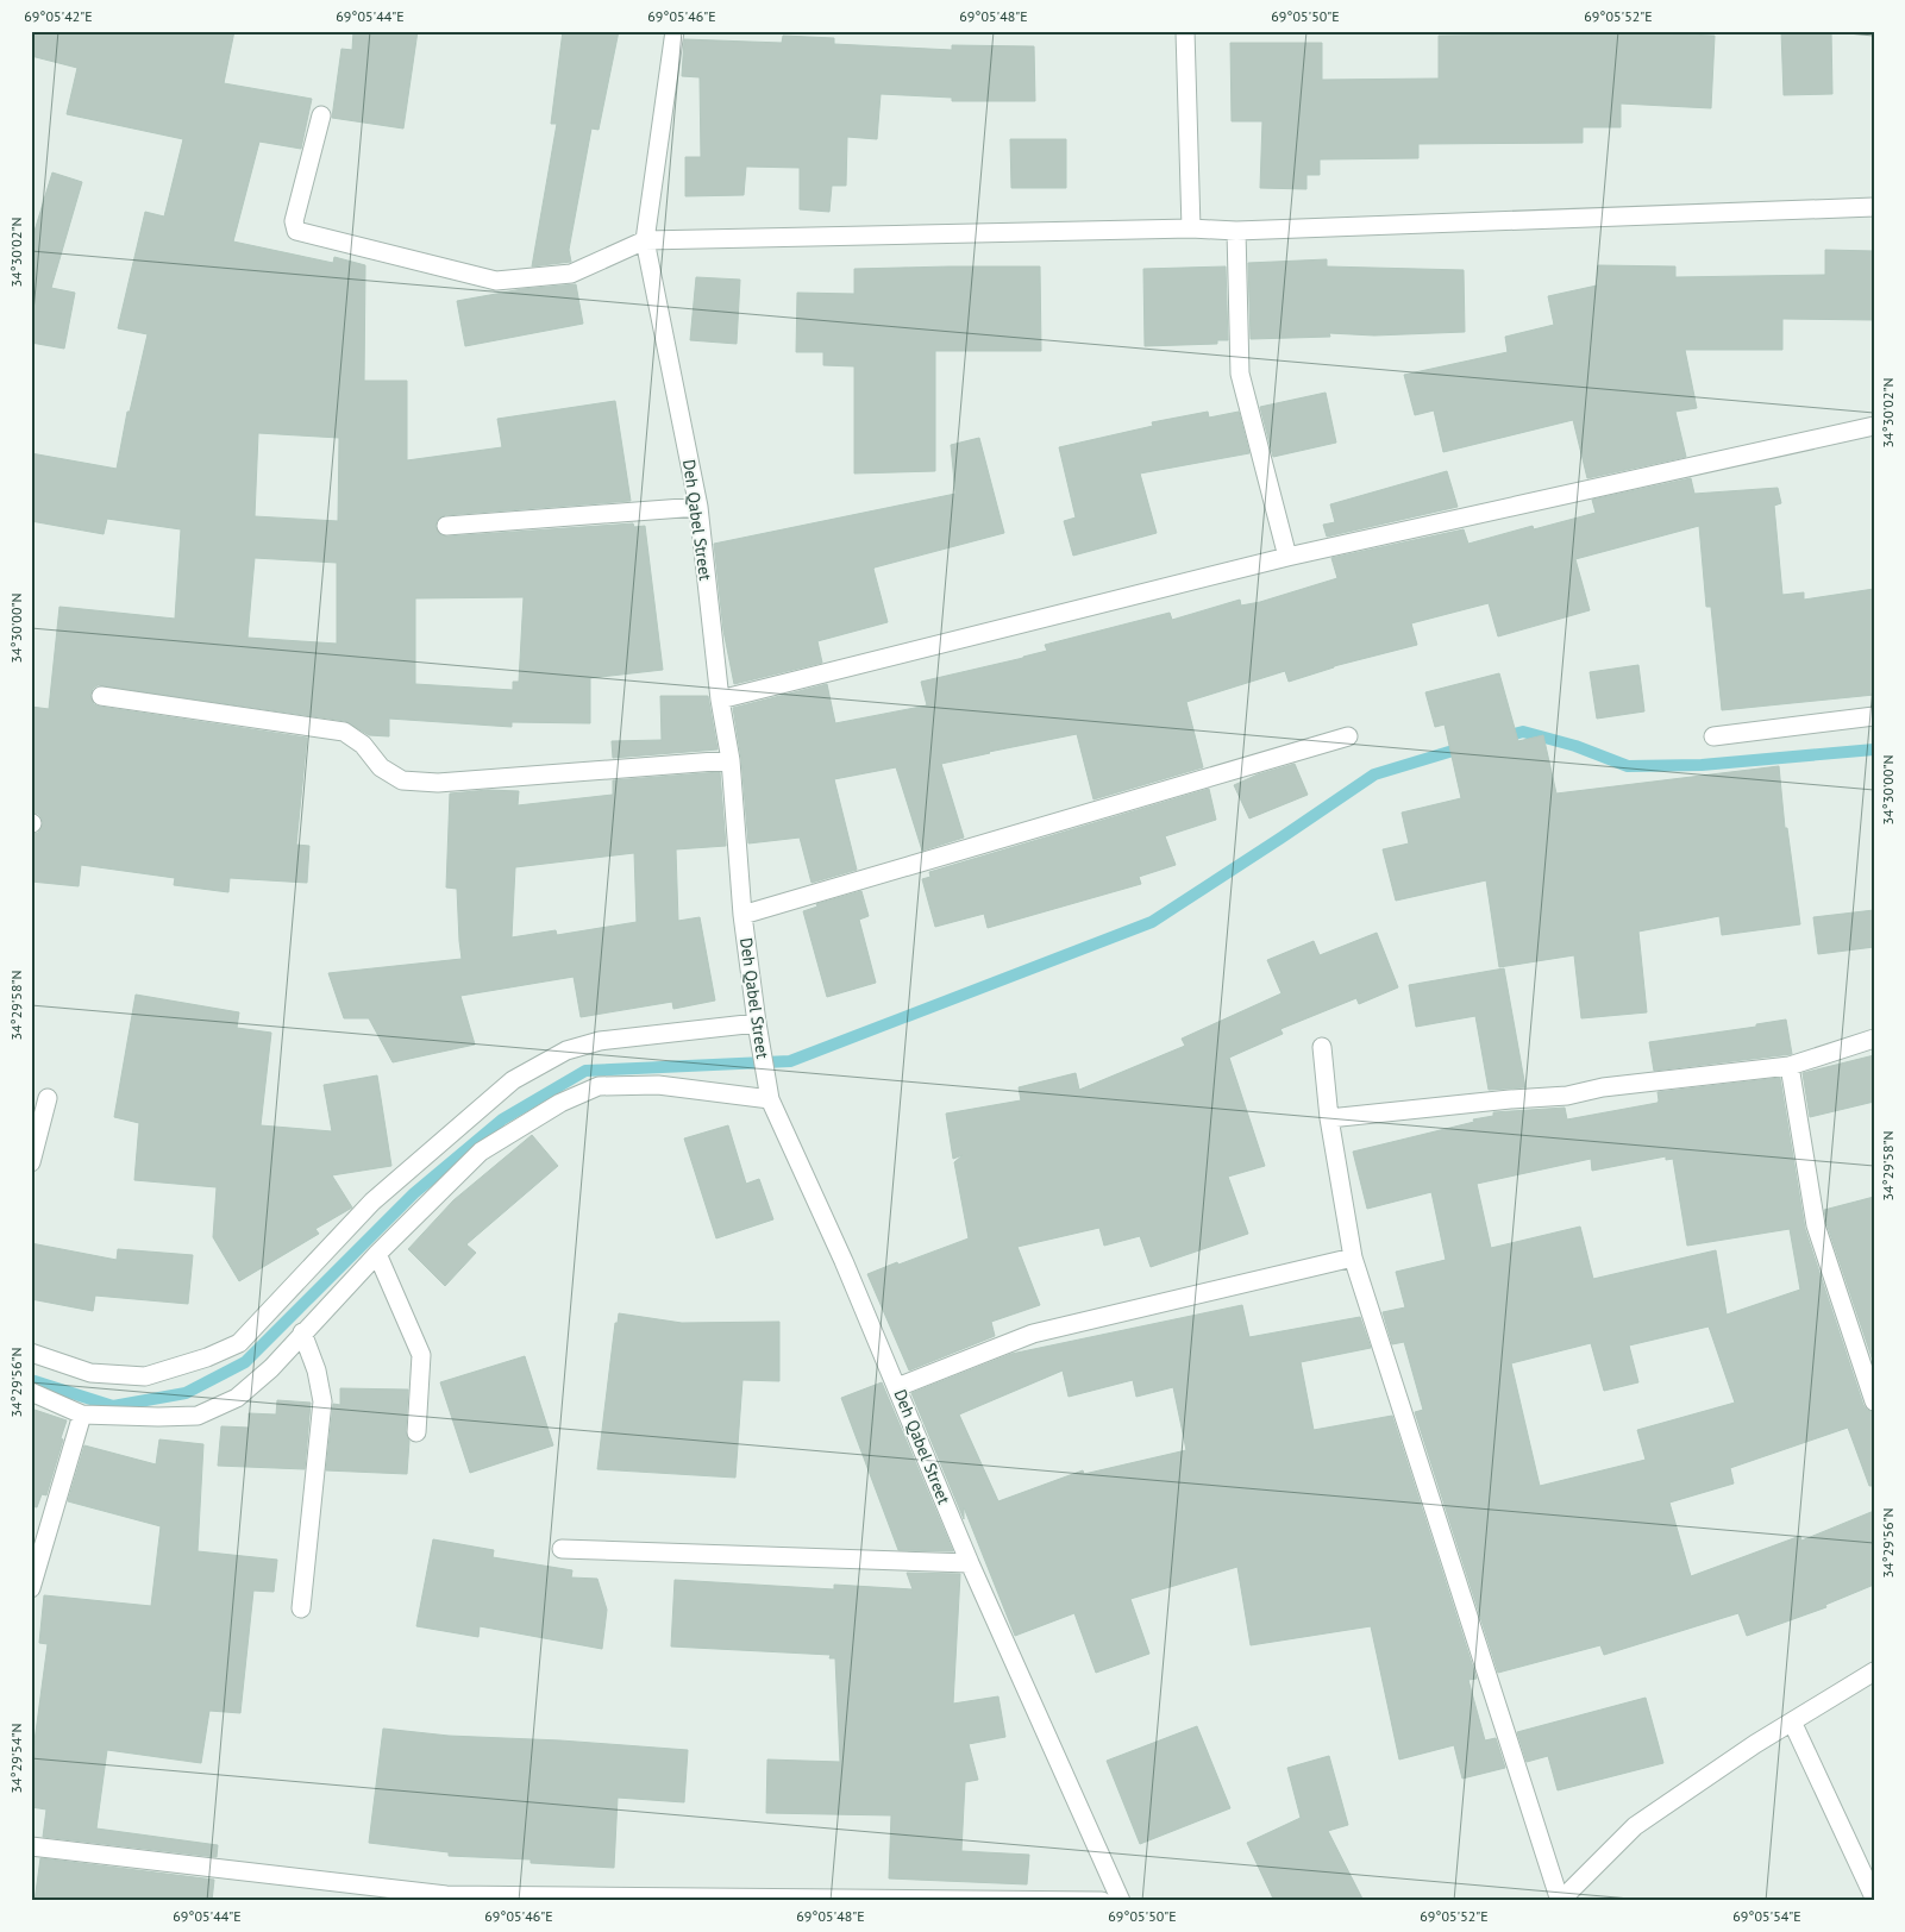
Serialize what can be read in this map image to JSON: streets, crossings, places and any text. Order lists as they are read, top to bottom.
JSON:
{
  "streets": {
    "street": ["Deh Qabel Street"]
  },
  "coordinates": [
    "69°05'42\"E",
    "69°05'44\"E",
    "69°05'46\"E",
    "69°05'48\"E",
    "69°05'50\"E",
    "69°05'52\"E",
    "34°30'02\"N",
    "34°30'00\"N",
    "34°29'58\"N",
    "34°29'56\"N",
    "34°29'54\"N",
    "69°05'54\"E"
  ]
}
